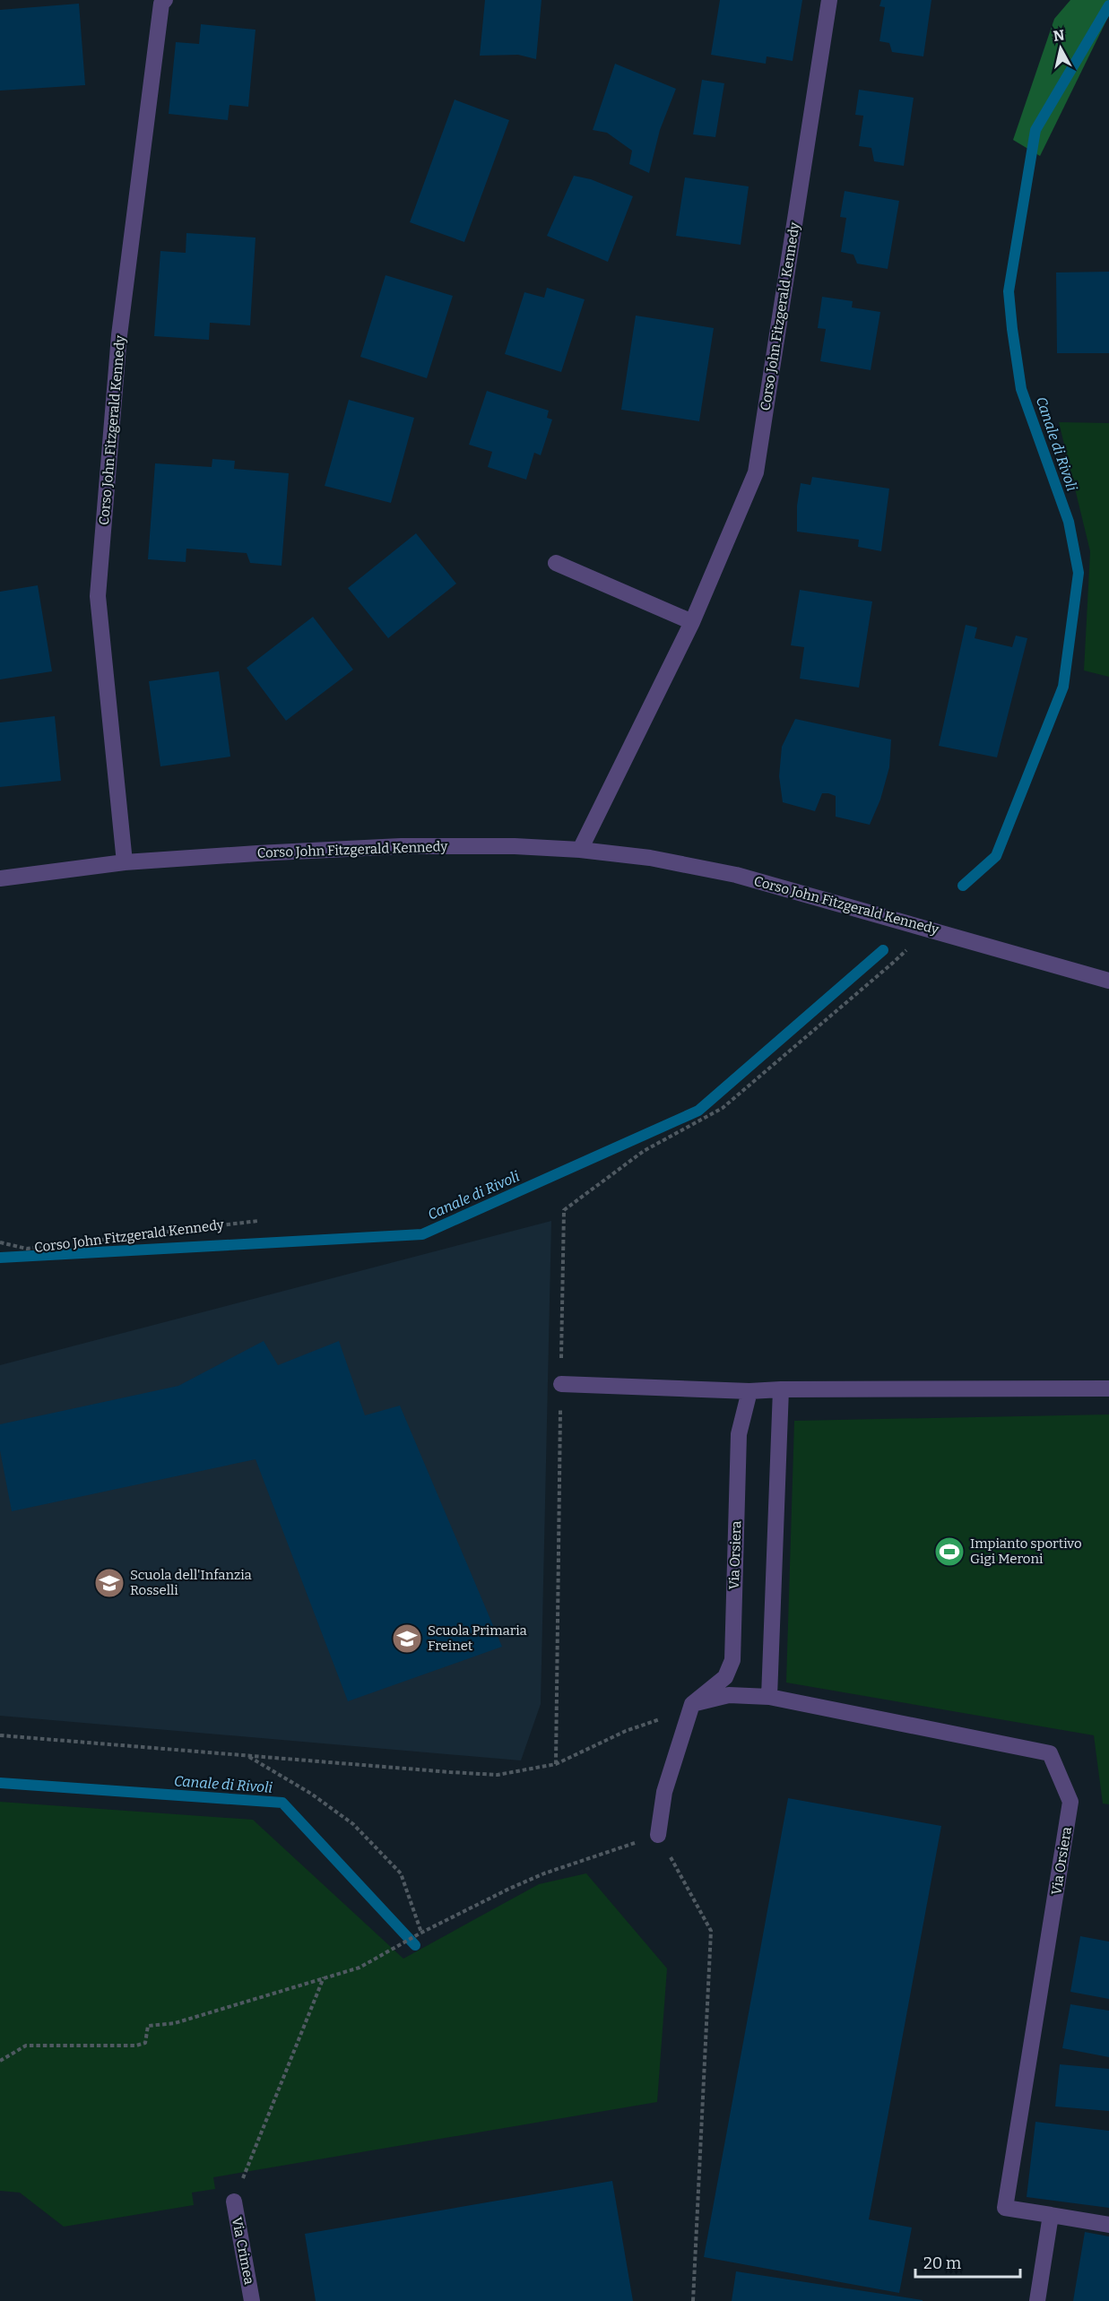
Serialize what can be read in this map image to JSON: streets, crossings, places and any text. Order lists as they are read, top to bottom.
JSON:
{
  "streets": {
    "street": ["Corso John Fitzgerald Kennedy", "Via Orsiera", "Via Crimea"]
  },
  "water": ["Canale di Rivoli"],
  "places": {
    "sports": ["Impianto sportivo Gigi Meroni"],
    "school or university": ["Scuola dell'Infanzia Rosselli", "Scuola Primaria Freinet"]
  },
  "scale_bar": "20 m",
  "north": "top"
}
